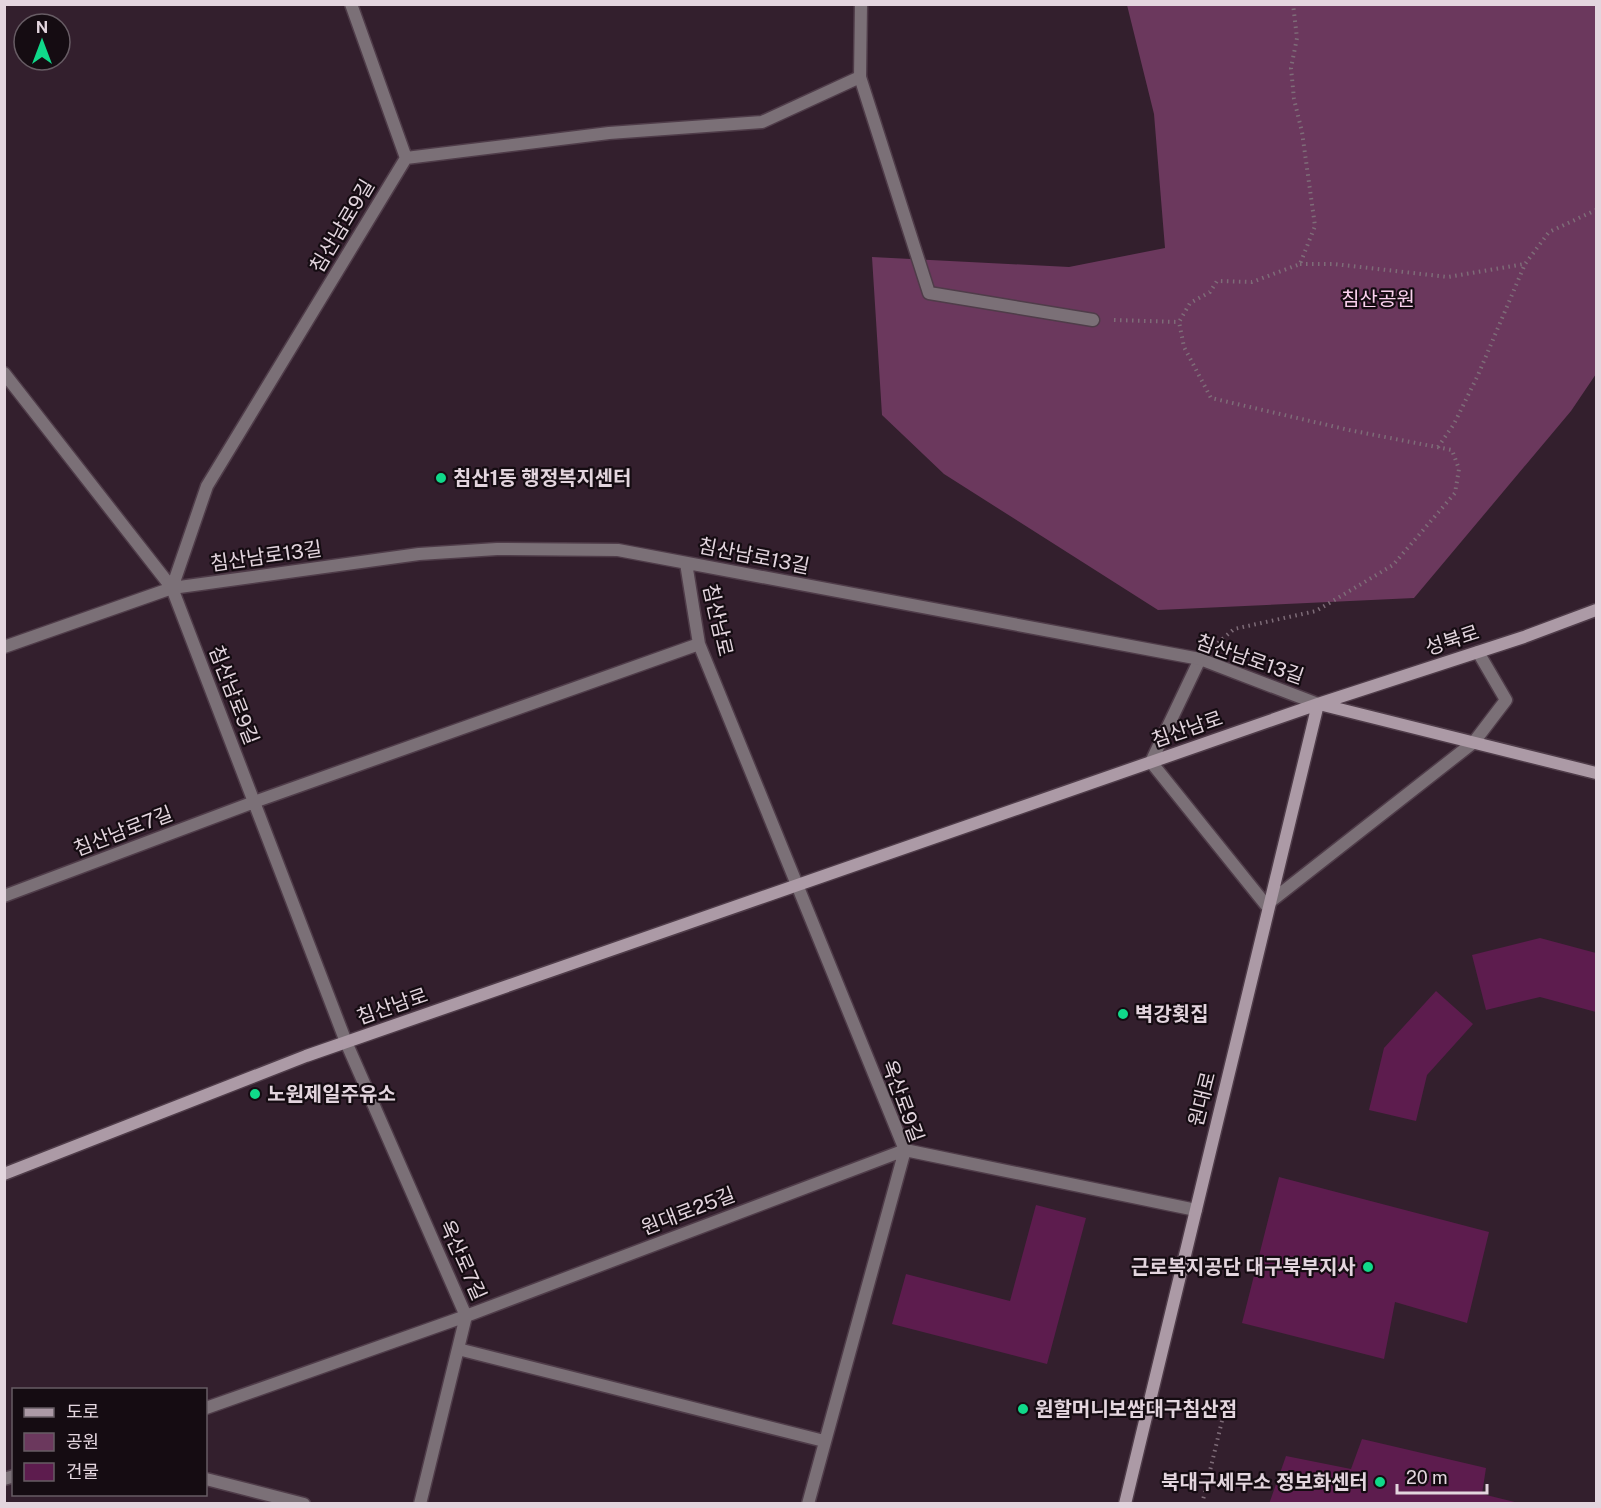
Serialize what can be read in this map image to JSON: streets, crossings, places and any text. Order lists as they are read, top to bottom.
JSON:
{
  "streets": {
    "main road": ["침산남로", "성북로", "원대로"],
    "street": [
      "침산남로9길",
      "침산남로13길",
      "침산남로7길",
      "옥산로9길",
      "원대로25길",
      "옥산로7길"
    ]
  },
  "crossings": [
    ["침산남로9길", "침산남로13길"],
    ["침산남로9길", "침산남로"],
    ["침산남로9길", "침산남로7길"],
    ["침산남로9길", "옥산로7길"],
    ["침산남로13길", "침산남로"],
    ["침산남로13길", "성북로"],
    ["침산남로13길", "원대로"],
    ["침산남로", "성북로"],
    ["침산남로", "원대로"],
    ["침산남로", "옥산로9길"],
    ["침산남로", "옥산로7길"],
    ["성북로", "원대로"],
    ["옥산로9길", "원대로25길"],
    ["원대로25길", "옥산로7길"]
  ],
  "parks": ["침산공원"],
  "places": [
    "침산1동 행정복지센터",
    "벽강횟집",
    "노원제일주유소",
    "근로복지공단 대구북부지사",
    "원할머니보쌈대구침산점",
    "북대구세무소 정보화센터"
  ],
  "legend": ["도로", "공원", "건물"],
  "scale_bar": "20 m",
  "north": "top"
}
